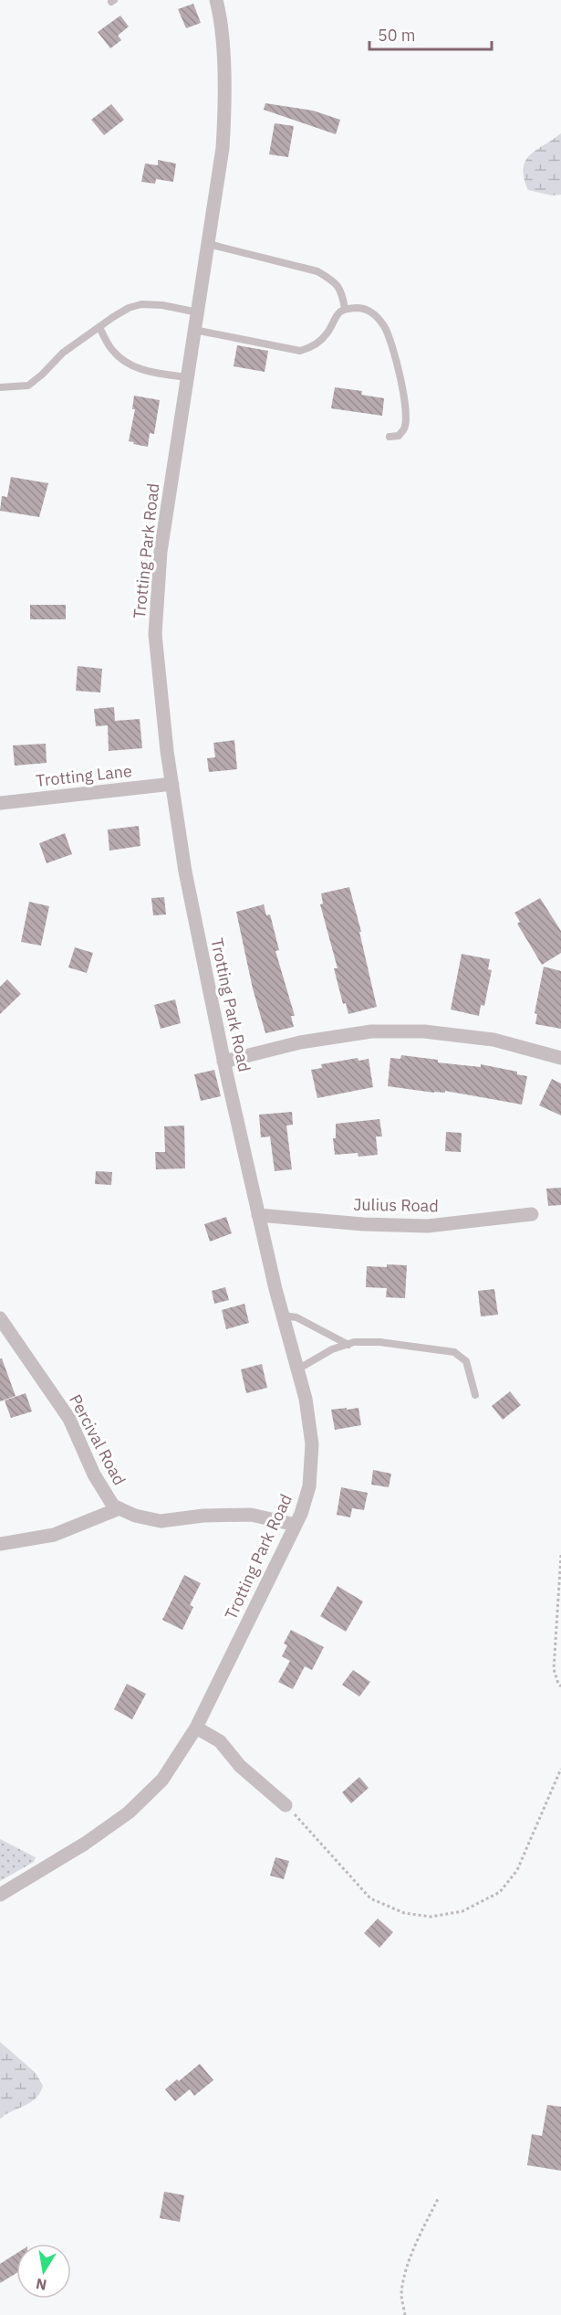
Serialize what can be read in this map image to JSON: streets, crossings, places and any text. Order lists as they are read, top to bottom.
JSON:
{
  "streets": {
    "street": [
      "Trotting Park Road",
      "Trotting Lane",
      "Julius Road",
      "Percival Road"
    ]
  },
  "crossings": [
    ["Trotting Park Road", "Trotting Lane"],
    ["Trotting Park Road", "Julius Road"],
    ["Trotting Park Road", "Percival Road"]
  ],
  "scale_bar": "50 m",
  "north": "bottom"
}
